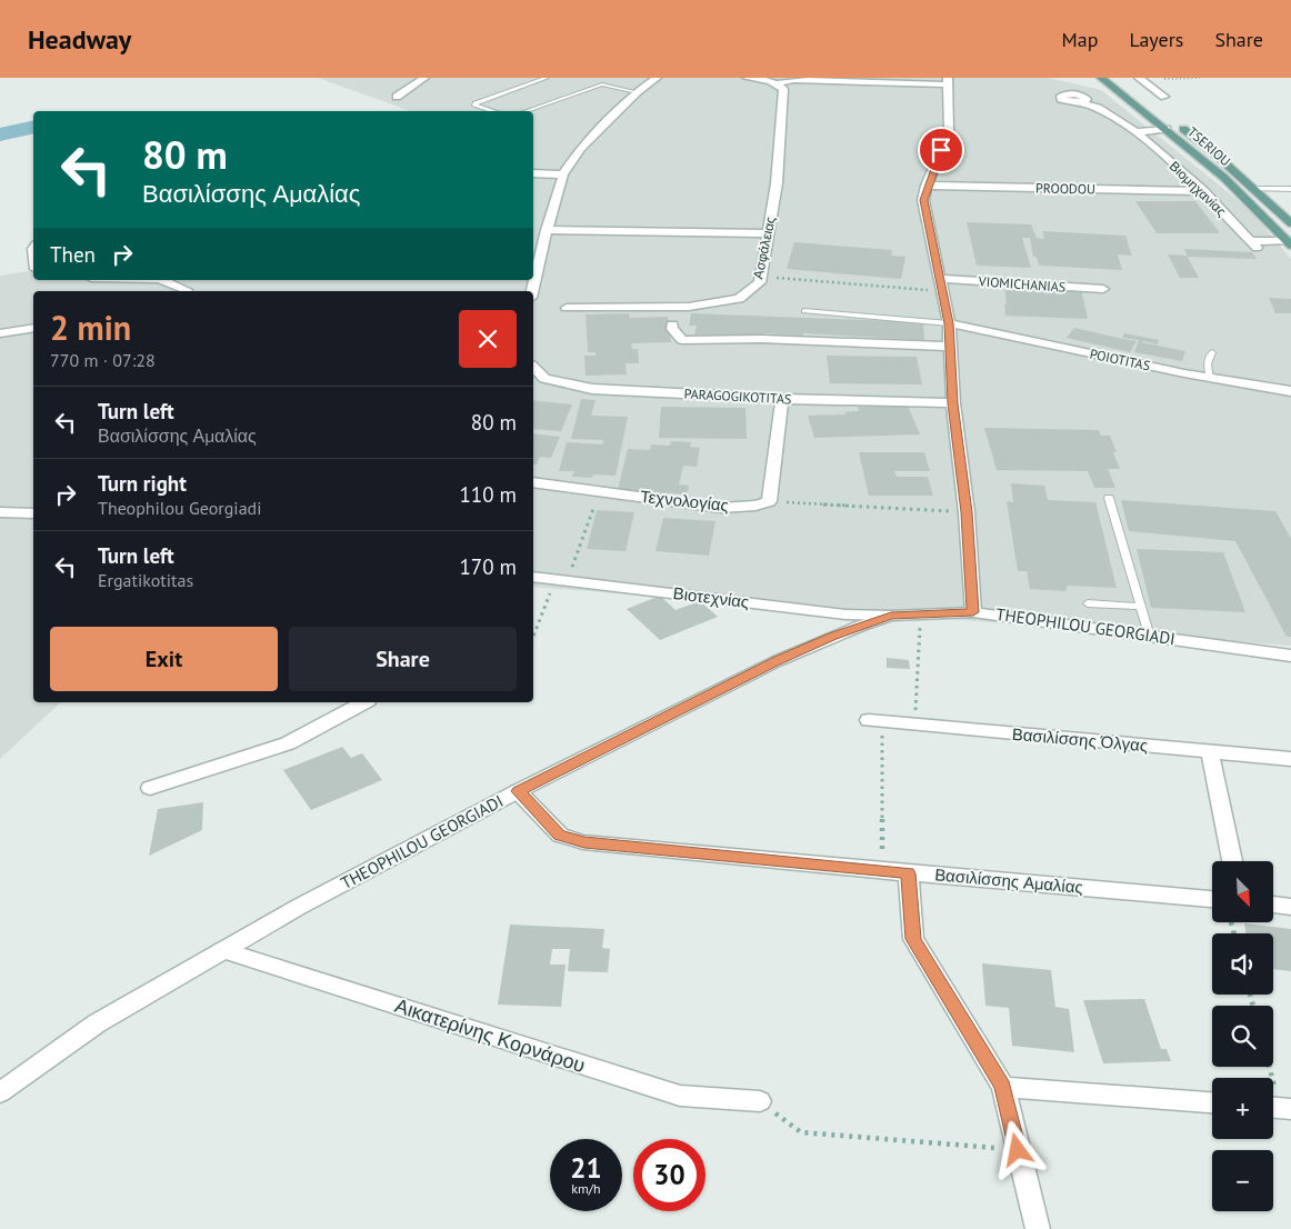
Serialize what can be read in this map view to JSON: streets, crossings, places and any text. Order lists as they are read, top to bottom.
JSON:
{
  "streets": {
    "main road": ["TSERIOU"],
    "street": [
      "PROODOU",
      "Βιομηχανίας",
      "Ασφάλειας",
      "VIOMICHANIAS",
      "POIOTITAS",
      "PARAGOGIKOTITAS",
      "Τεχνολογίας",
      "Βιοτεχνίας",
      "THEOPHILOU GEORGIADI",
      "Βασιλίσσης Όλγας",
      "Βασιλίσσης Αμαλίας",
      "Αικατερίνης Κορνάρου"
    ]
  },
  "crossings": [
    ["TSERIOU", "Βιομηχανίας"],
    ["PROODOU", "Βιομηχανίας"],
    ["Βιοτεχνίας", "THEOPHILOU GEORGIADI"],
    ["THEOPHILOU GEORGIADI", "Βασιλίσσης Αμαλίας"],
    ["THEOPHILOU GEORGIADI", "Αικατερίνης Κορνάρου"]
  ],
  "north": "bottom right",
  "page": {
    "header": "Headway",
    "nav": ["Map", "Layers", "Share"],
    "turn": ["80 m", "Βασιλίσσης Αμαλίας"],
    "then": "Then",
    "heading": ["2 min", "770 m · 07:28"],
    "list": [
      {
        "name": "Turn left",
        "note": "Βασιλίσσης Αμαλίας",
        "value": "80 m"
      },
      {
        "name": "Turn right",
        "note": "Theophilou Georgiadi",
        "value": "110 m"
      },
      {
        "name": "Turn left",
        "note": "Ergatikotitas",
        "value": "170 m"
      }
    ],
    "buttons": ["Exit", "Share"],
    "map_buttons": ["+", "−"],
    "speed": "21 km/h",
    "limit": "30"
  }
}
